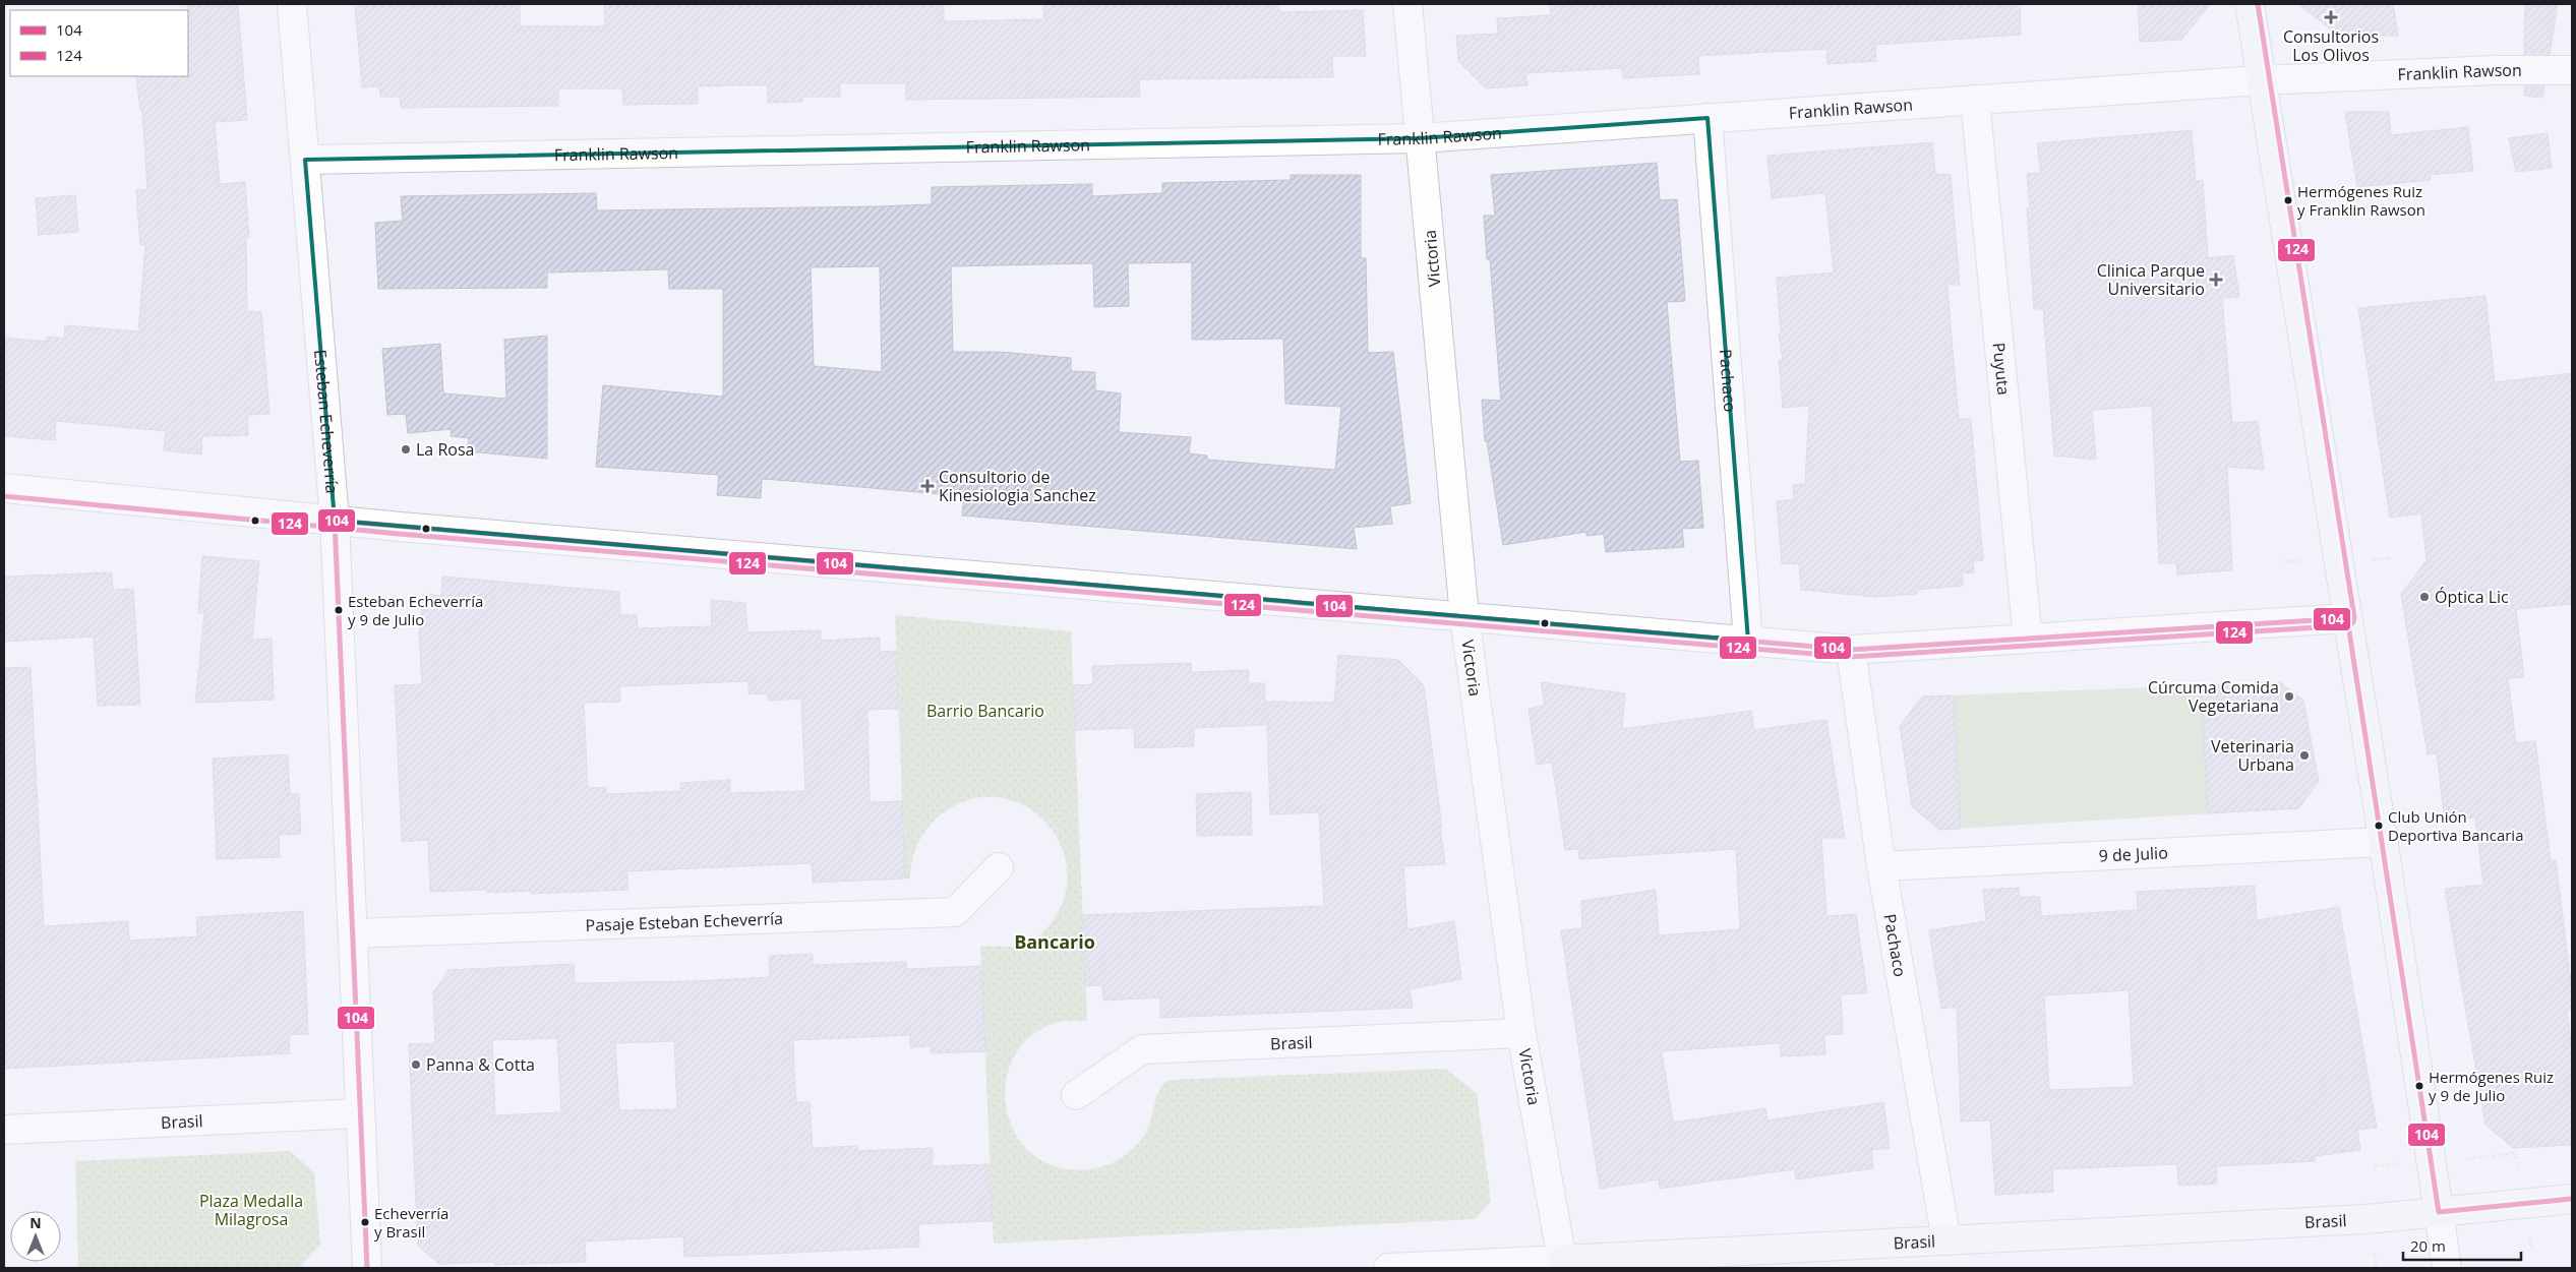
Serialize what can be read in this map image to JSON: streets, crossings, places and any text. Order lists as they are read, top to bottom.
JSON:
{
  "streets": {
    "street": [
      "Franklin Rawson",
      "Victoria",
      "Puyuta",
      "Pachaco",
      "Esteban Echeverría",
      "9 de Julio",
      "Pasaje Esteban Echeverría",
      "Brasil"
    ]
  },
  "crossings": [
    ["Franklin Rawson", "Victoria"],
    ["Franklin Rawson", "Puyuta"],
    ["Franklin Rawson", "Pachaco"],
    ["Franklin Rawson", "Esteban Echeverría"],
    ["Victoria", "Brasil"],
    ["Pachaco", "9 de Julio"],
    ["Pachaco", "Brasil"],
    ["Esteban Echeverría", "Pasaje Esteban Echeverría"],
    ["Esteban Echeverría", "Brasil"]
  ],
  "districts": ["Bancario"],
  "parks": ["Barrio Bancario", "Plaza Medalla Milagrosa"],
  "places": {
    "health": ["Consultorios Los Olivos", "Clinica Parque Universitario", "Consultorio de Kinesiologia Sanchez"],
    "other": [
      "Hermógenes Ruiz y Franklin Rawson",
      "La Rosa",
      "Óptica Lic",
      "Esteban Echeverría y 9 de Julio",
      "Cúrcuma Comida Vegetariana",
      "Veterinaria Urbana",
      "Club Unión Deportiva Bancaria",
      "Panna & Cotta",
      "Hermógenes Ruiz y 9 de Julio",
      "Echeverría y Brasil"
    ]
  },
  "lines": ["transit line 124", "transit line 104"],
  "legend": ["104", "124"],
  "scale_bar": "20 m",
  "north": "top"
}
